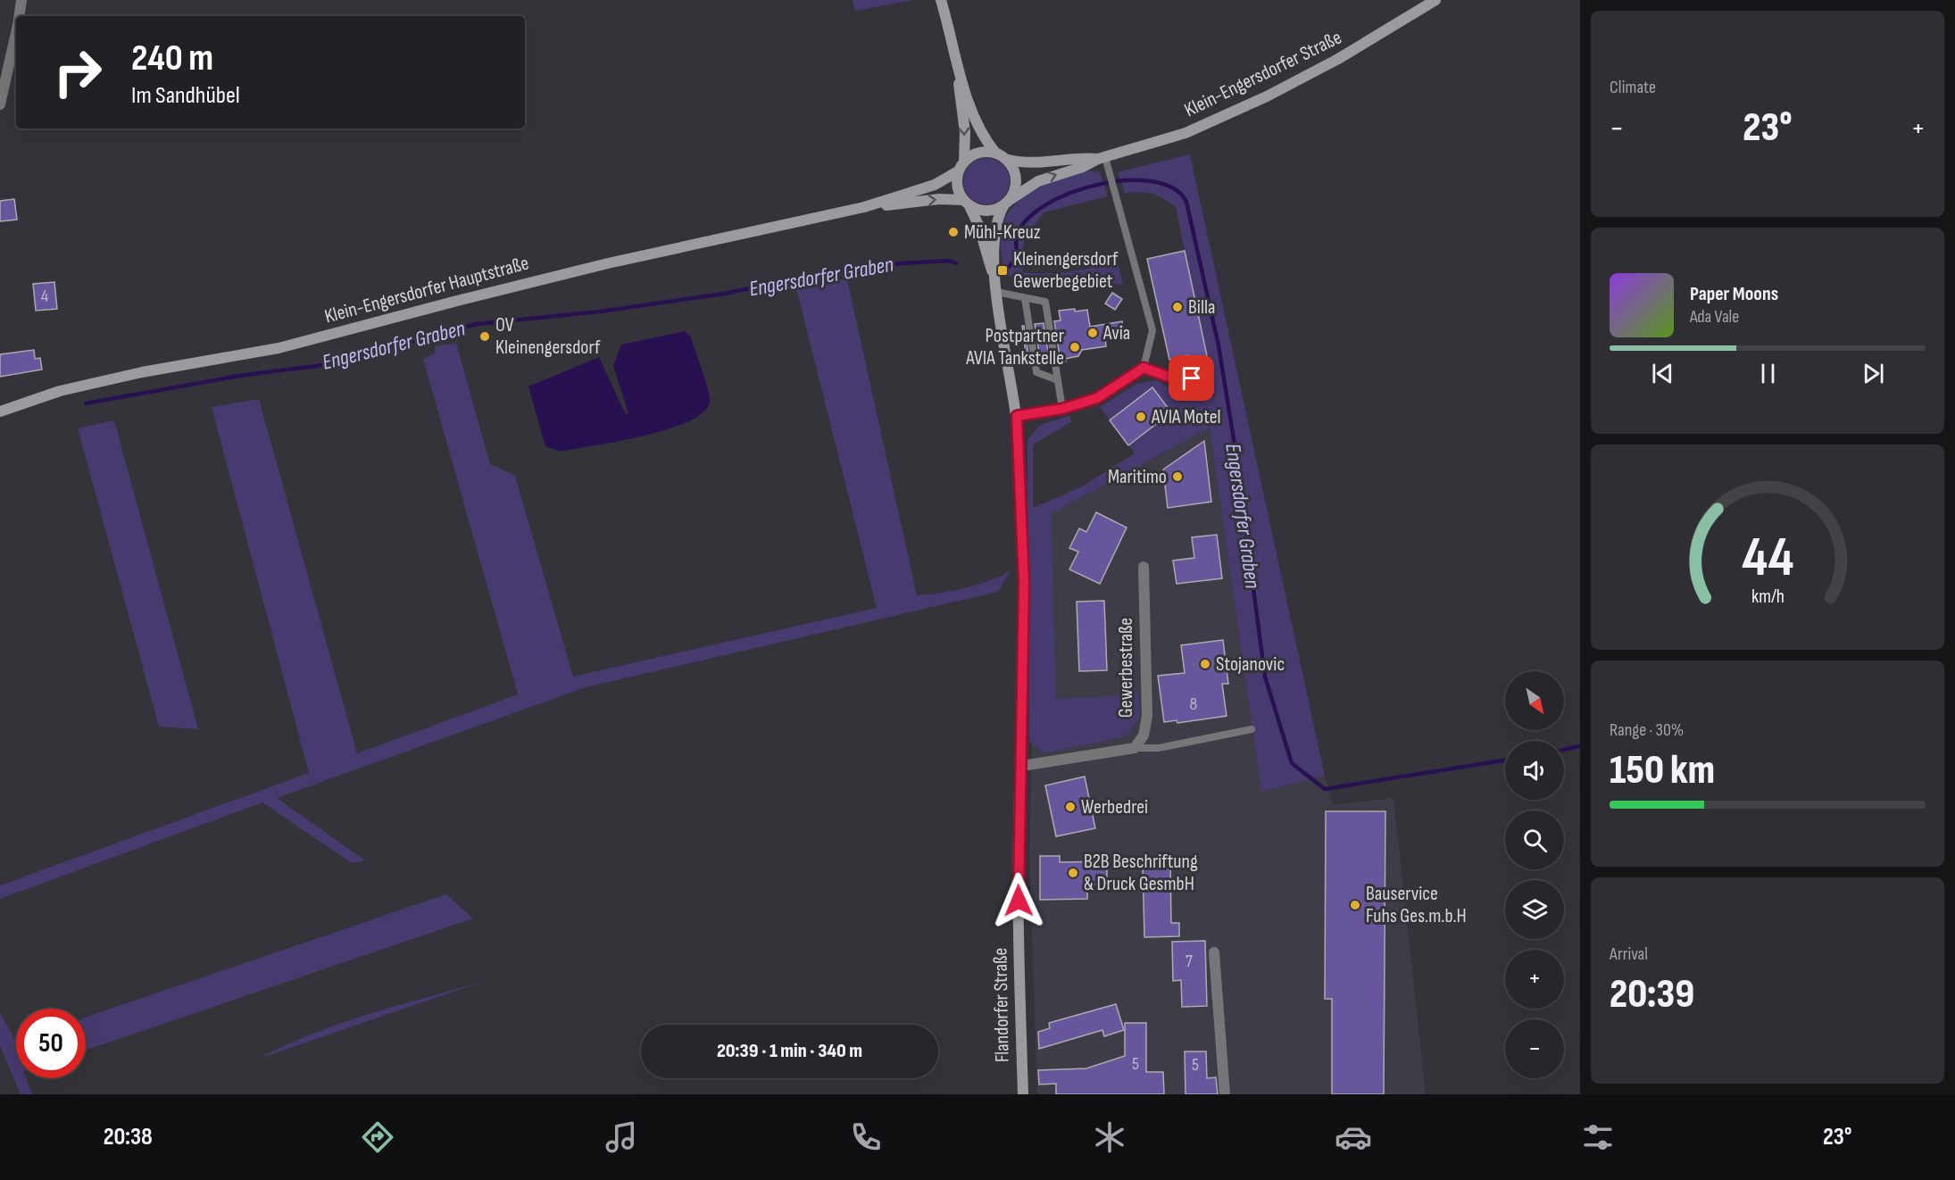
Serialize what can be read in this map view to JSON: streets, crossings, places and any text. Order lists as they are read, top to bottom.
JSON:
{
  "streets": {
    "main road": ["Klein-Engersdorfer Straße", "Klein-Engersdorfer Hauptstraße", "Flandorfer Straße"],
    "street": ["Gewerbestraße"]
  },
  "crossings": [
    ["Klein-Engersdorfer Straße", "Flandorfer Straße"],
    ["Gewerbestraße", "Flandorfer Straße"]
  ],
  "water": ["Engersdorfer Graben"],
  "places": {
    "other": [
      "Mühl-Kreuz",
      "Billa",
      "Avia",
      "OV Kleinengersdorf",
      "Postpartner AVIA Tankstelle",
      "AVIA Motel",
      "Maritimo",
      "Stojanovic",
      "Werbedrei",
      "B2B Beschriftung & Druck GesmbH",
      "Bauservice Fuhs Ges.m.b.H"
    ],
    "transit": ["Kleinengersdorf Gewerbegebiet"]
  },
  "house_numbers": [
    "4",
    "8",
    "7",
    "5",
    "5"
  ],
  "north": "bottom right",
  "page": {
    "tile": [
      "Climate",
      ["Range · 30%", "150 km"],
      ["Arrival", "20:39"]
    ],
    "turn": ["240 m", "Im Sandhübel"],
    "heat": ["−", "23°", "+"],
    "song": ["Paper Moons", "Ada Vale"],
    "map_buttons": ["+", "−"],
    "limit": "50",
    "trip": "20:39 · 1 min · 340 m",
    "tabs": ["20:38", "23°"],
    "gauge": ["44", "km/h"]
  }
}
